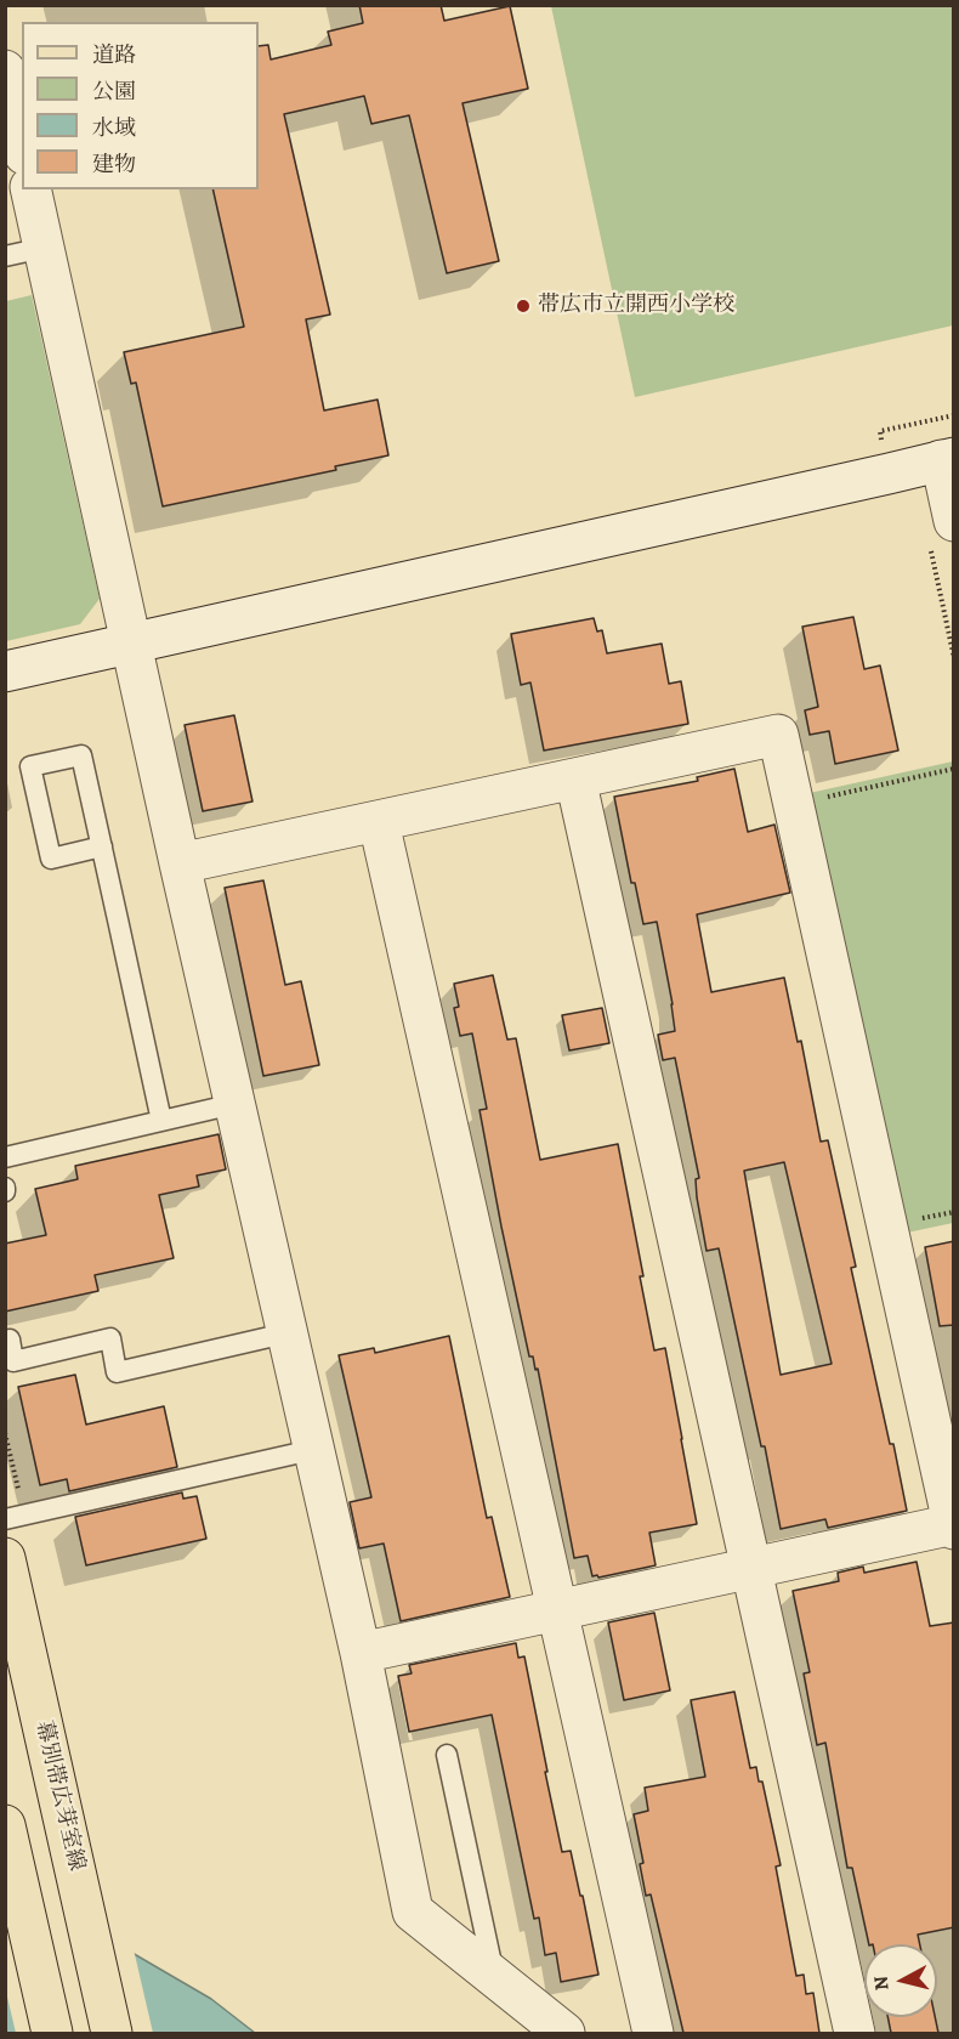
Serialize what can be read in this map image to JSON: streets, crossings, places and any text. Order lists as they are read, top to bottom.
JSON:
{
  "streets": {
    "main road": ["幕別帯広芽室線"]
  },
  "places": ["帯広市立開西小学校"],
  "legend": [
    "道路",
    "公園",
    "水域",
    "建物"
  ],
  "north": "left"
}
